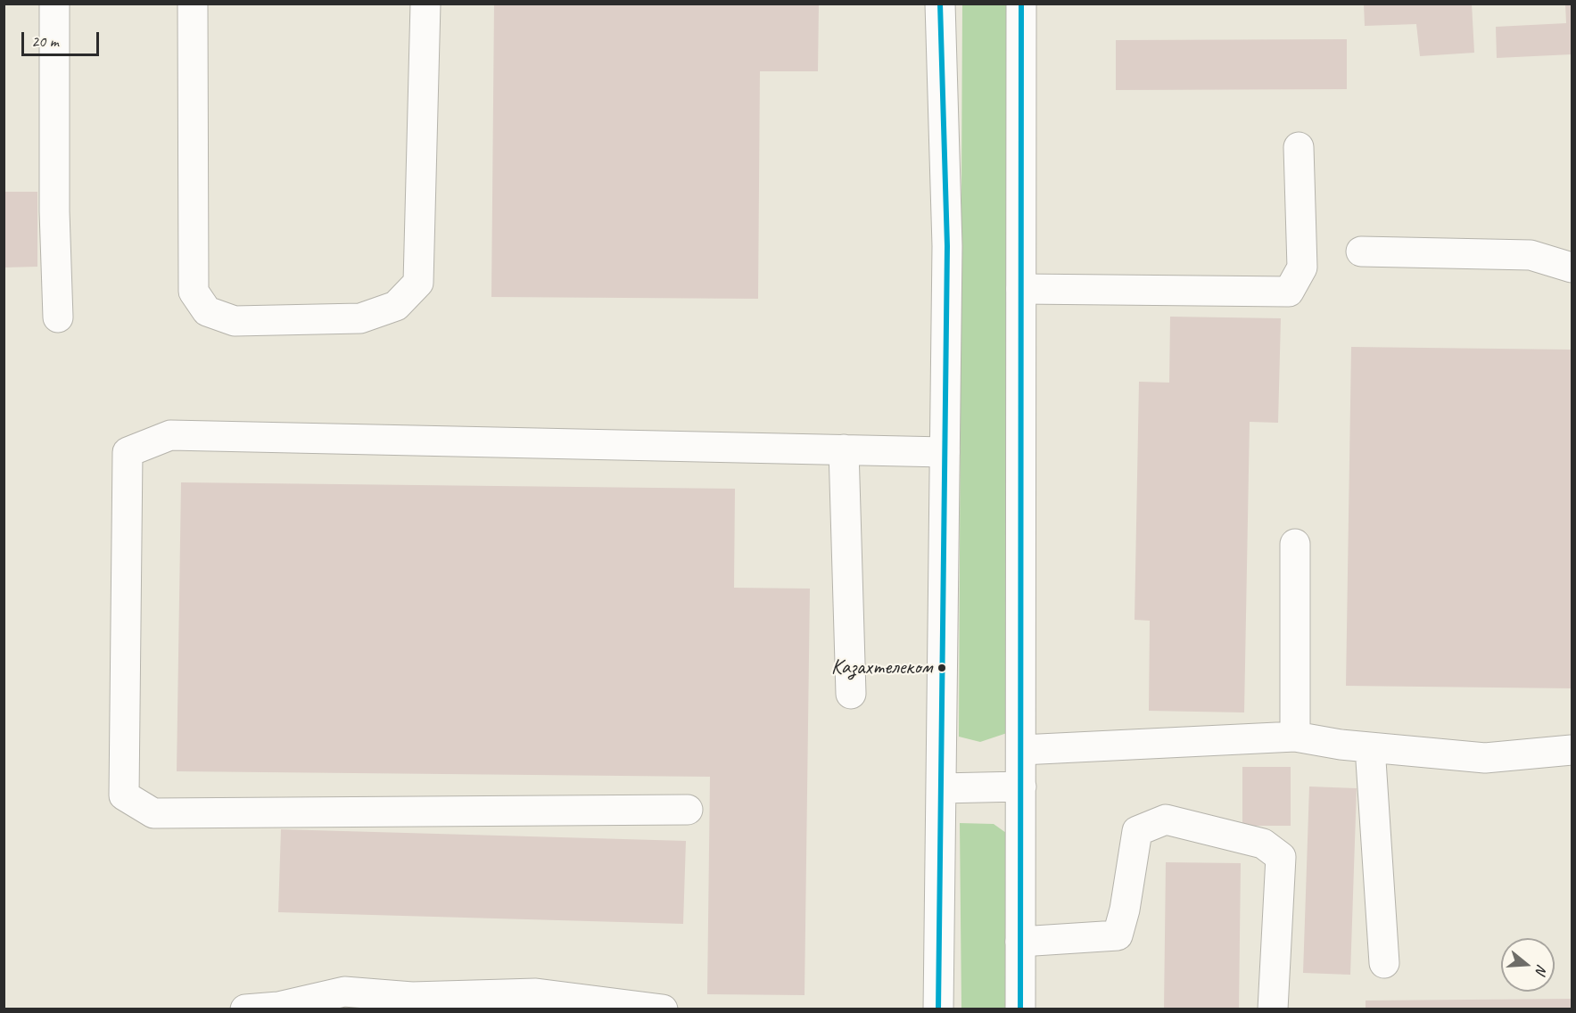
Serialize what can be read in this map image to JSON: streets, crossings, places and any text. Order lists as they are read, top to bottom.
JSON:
{
  "places": ["Казахтелеком"],
  "scale_bar": "20 m",
  "north": "right"
}
